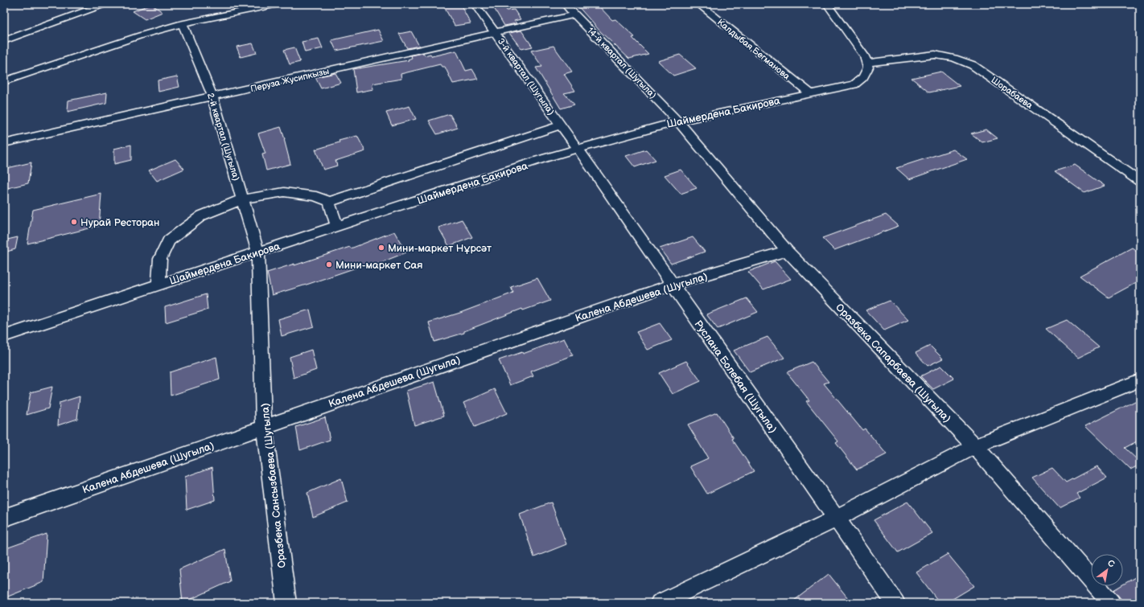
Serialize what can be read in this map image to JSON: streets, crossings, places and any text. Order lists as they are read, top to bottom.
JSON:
{
  "streets": {
    "street": [
      "Калдыбая Бегманова",
      "14-й квартал (Шугыла)",
      "3-й квартал (Шугыла)",
      "Перуза Жусипкызы",
      "Шорабаева",
      "Шаймердена Бакирова",
      "2-й квартал (Шугыла)",
      "Калена Абдешева (Шугыла)",
      "Оразбека Сапарбаева (Шугыла)",
      "Руслана Болебая (Шугыла)",
      "Оразбека Сансызбаева (Шугыла)"
    ]
  },
  "crossings": [
    ["Калдыбая Бегманова", "Шаймердена Бакирова"],
    ["14-й квартал (Шугыла)", "Перуза Жусипкызы"],
    ["14-й квартал (Шугыла)", "Шаймердена Бакирова"],
    ["14-й квартал (Шугыла)", "Оразбека Сапарбаева (Шугыла)"],
    ["3-й квартал (Шугыла)", "Перуза Жусипкызы"],
    ["3-й квартал (Шугыла)", "Шаймердена Бакирова"],
    ["3-й квартал (Шугыла)", "Руслана Болебая (Шугыла)"],
    ["Перуза Жусипкызы", "2-й квартал (Шугыла)"],
    ["Шорабаева", "Шаймердена Бакирова"],
    ["Шаймердена Бакирова", "2-й квартал (Шугыла)"],
    ["Шаймердена Бакирова", "Оразбека Сапарбаева (Шугыла)"],
    ["Шаймердена Бакирова", "Руслана Болебая (Шугыла)"],
    ["Шаймердена Бакирова", "Оразбека Сансызбаева (Шугыла)"],
    ["2-й квартал (Шугыла)", "Оразбека Сансызбаева (Шугыла)"],
    ["Калена Абдешева (Шугыла)", "Оразбека Сапарбаева (Шугыла)"],
    ["Калена Абдешева (Шугыла)", "Руслана Болебая (Шугыла)"],
    ["Калена Абдешева (Шугыла)", "Оразбека Сансызбаева (Шугыла)"]
  ],
  "places": ["Нурай Ресторан", "Мини-маркет Нұрсәт", "Мини-маркет Сая"],
  "north": "top right"
}
